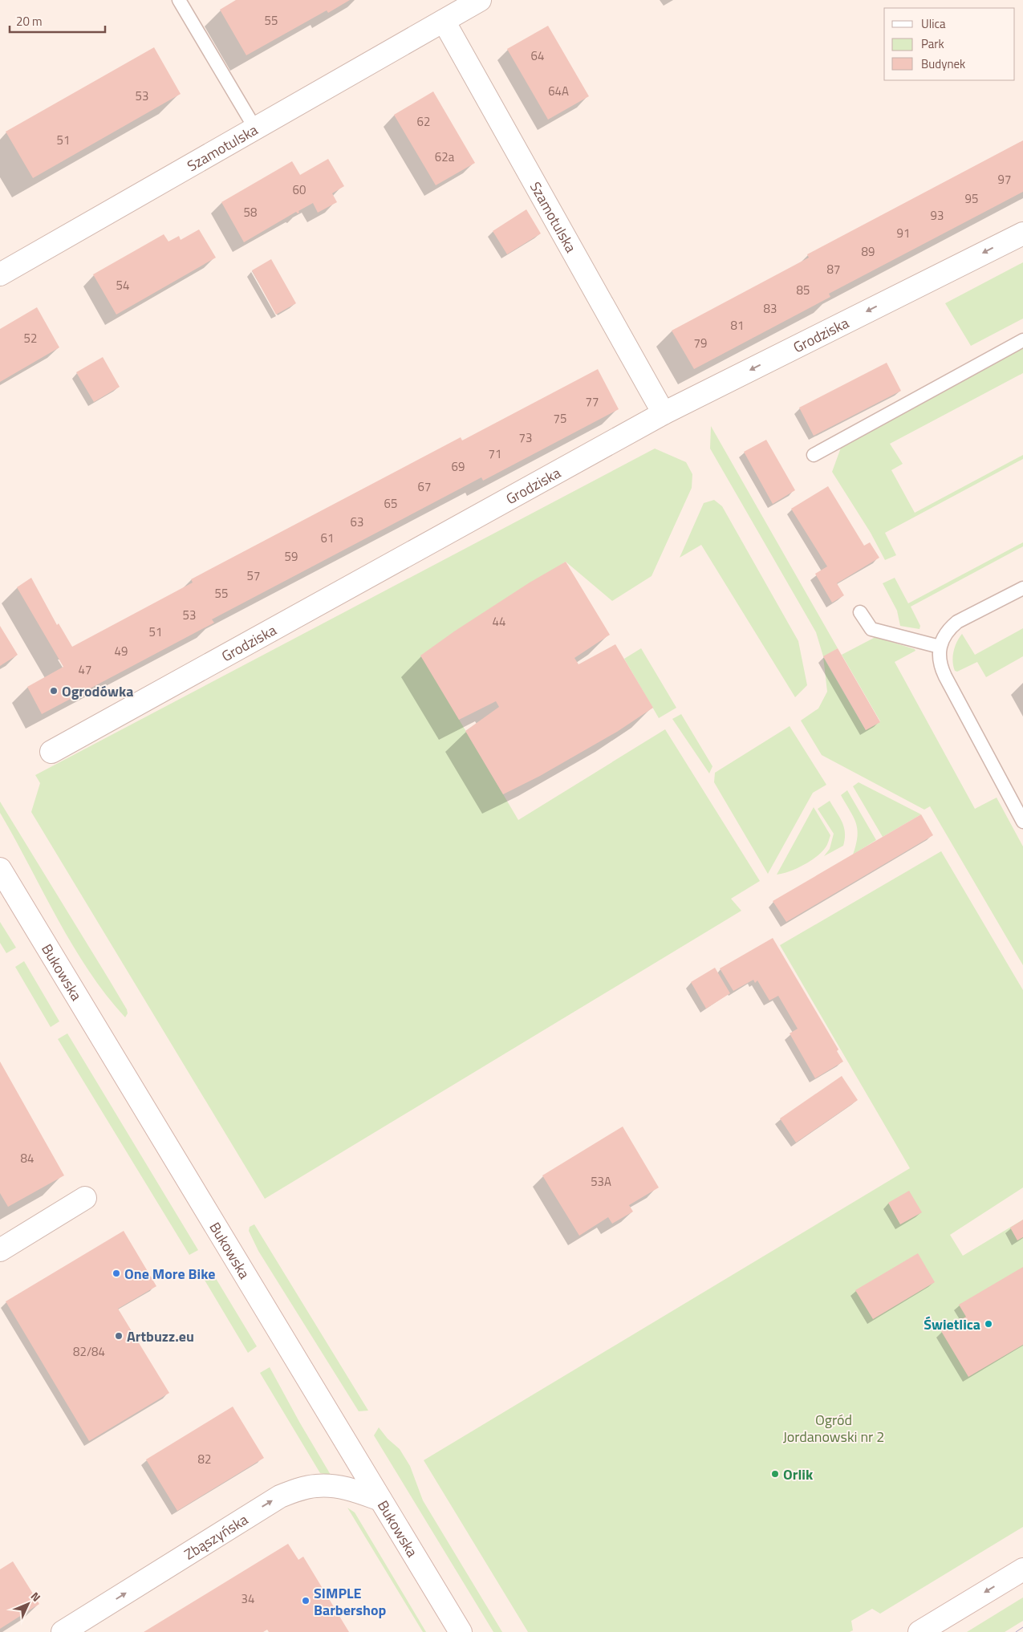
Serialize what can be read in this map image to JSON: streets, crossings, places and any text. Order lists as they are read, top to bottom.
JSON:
{
  "streets": {
    "street": [
      "Szamotulska",
      "Grodziska",
      "Bukowska",
      "Zbąszyńska"
    ]
  },
  "crossings": [
    ["Szamotulska", "Grodziska"],
    ["Bukowska", "Zbąszyńska"]
  ],
  "one_way": ["Grodziska", "Zbąszyńska"],
  "parks": ["Ogród Jordanowski nr 2"],
  "places": [
    "Ogrodówka",
    "One More Bike",
    "Świetlica",
    "Artbuzz.eu",
    "Orlik",
    "SIMPLE Barbershop"
  ],
  "house_numbers": [
    "55",
    "64",
    "64A",
    "53",
    "62",
    "51",
    "62a",
    "97",
    "60",
    "95",
    "58",
    "93",
    "91",
    "89",
    "87",
    "54",
    "85",
    "83",
    "81",
    "52",
    "79",
    "77",
    "75",
    "73",
    "71",
    "69",
    "67",
    "65",
    "63",
    "61",
    "59",
    "57",
    "55",
    "53",
    "44",
    "51",
    "49",
    "47",
    "84",
    "53A",
    "82/84",
    "82",
    "34"
  ],
  "legend": ["Ulica", "Park", "Budynek"],
  "scale_bar": "20 m",
  "north": "top right"
}
